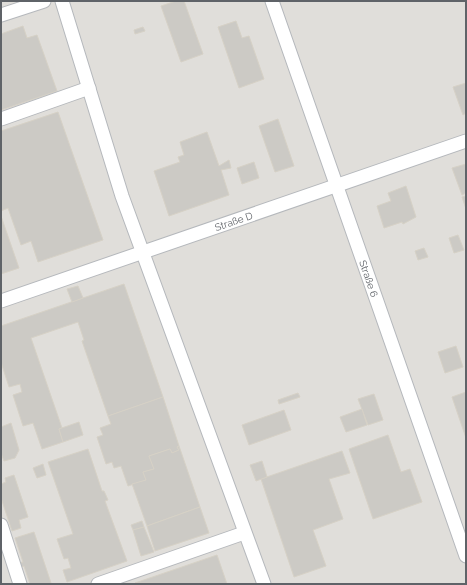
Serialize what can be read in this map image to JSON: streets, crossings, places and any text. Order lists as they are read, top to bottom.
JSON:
{
  "streets": {
    "lane": ["Straße D", "Straße 6"]
  },
  "crossings": [
    ["Straße D", "Straße 6"]
  ]
}
